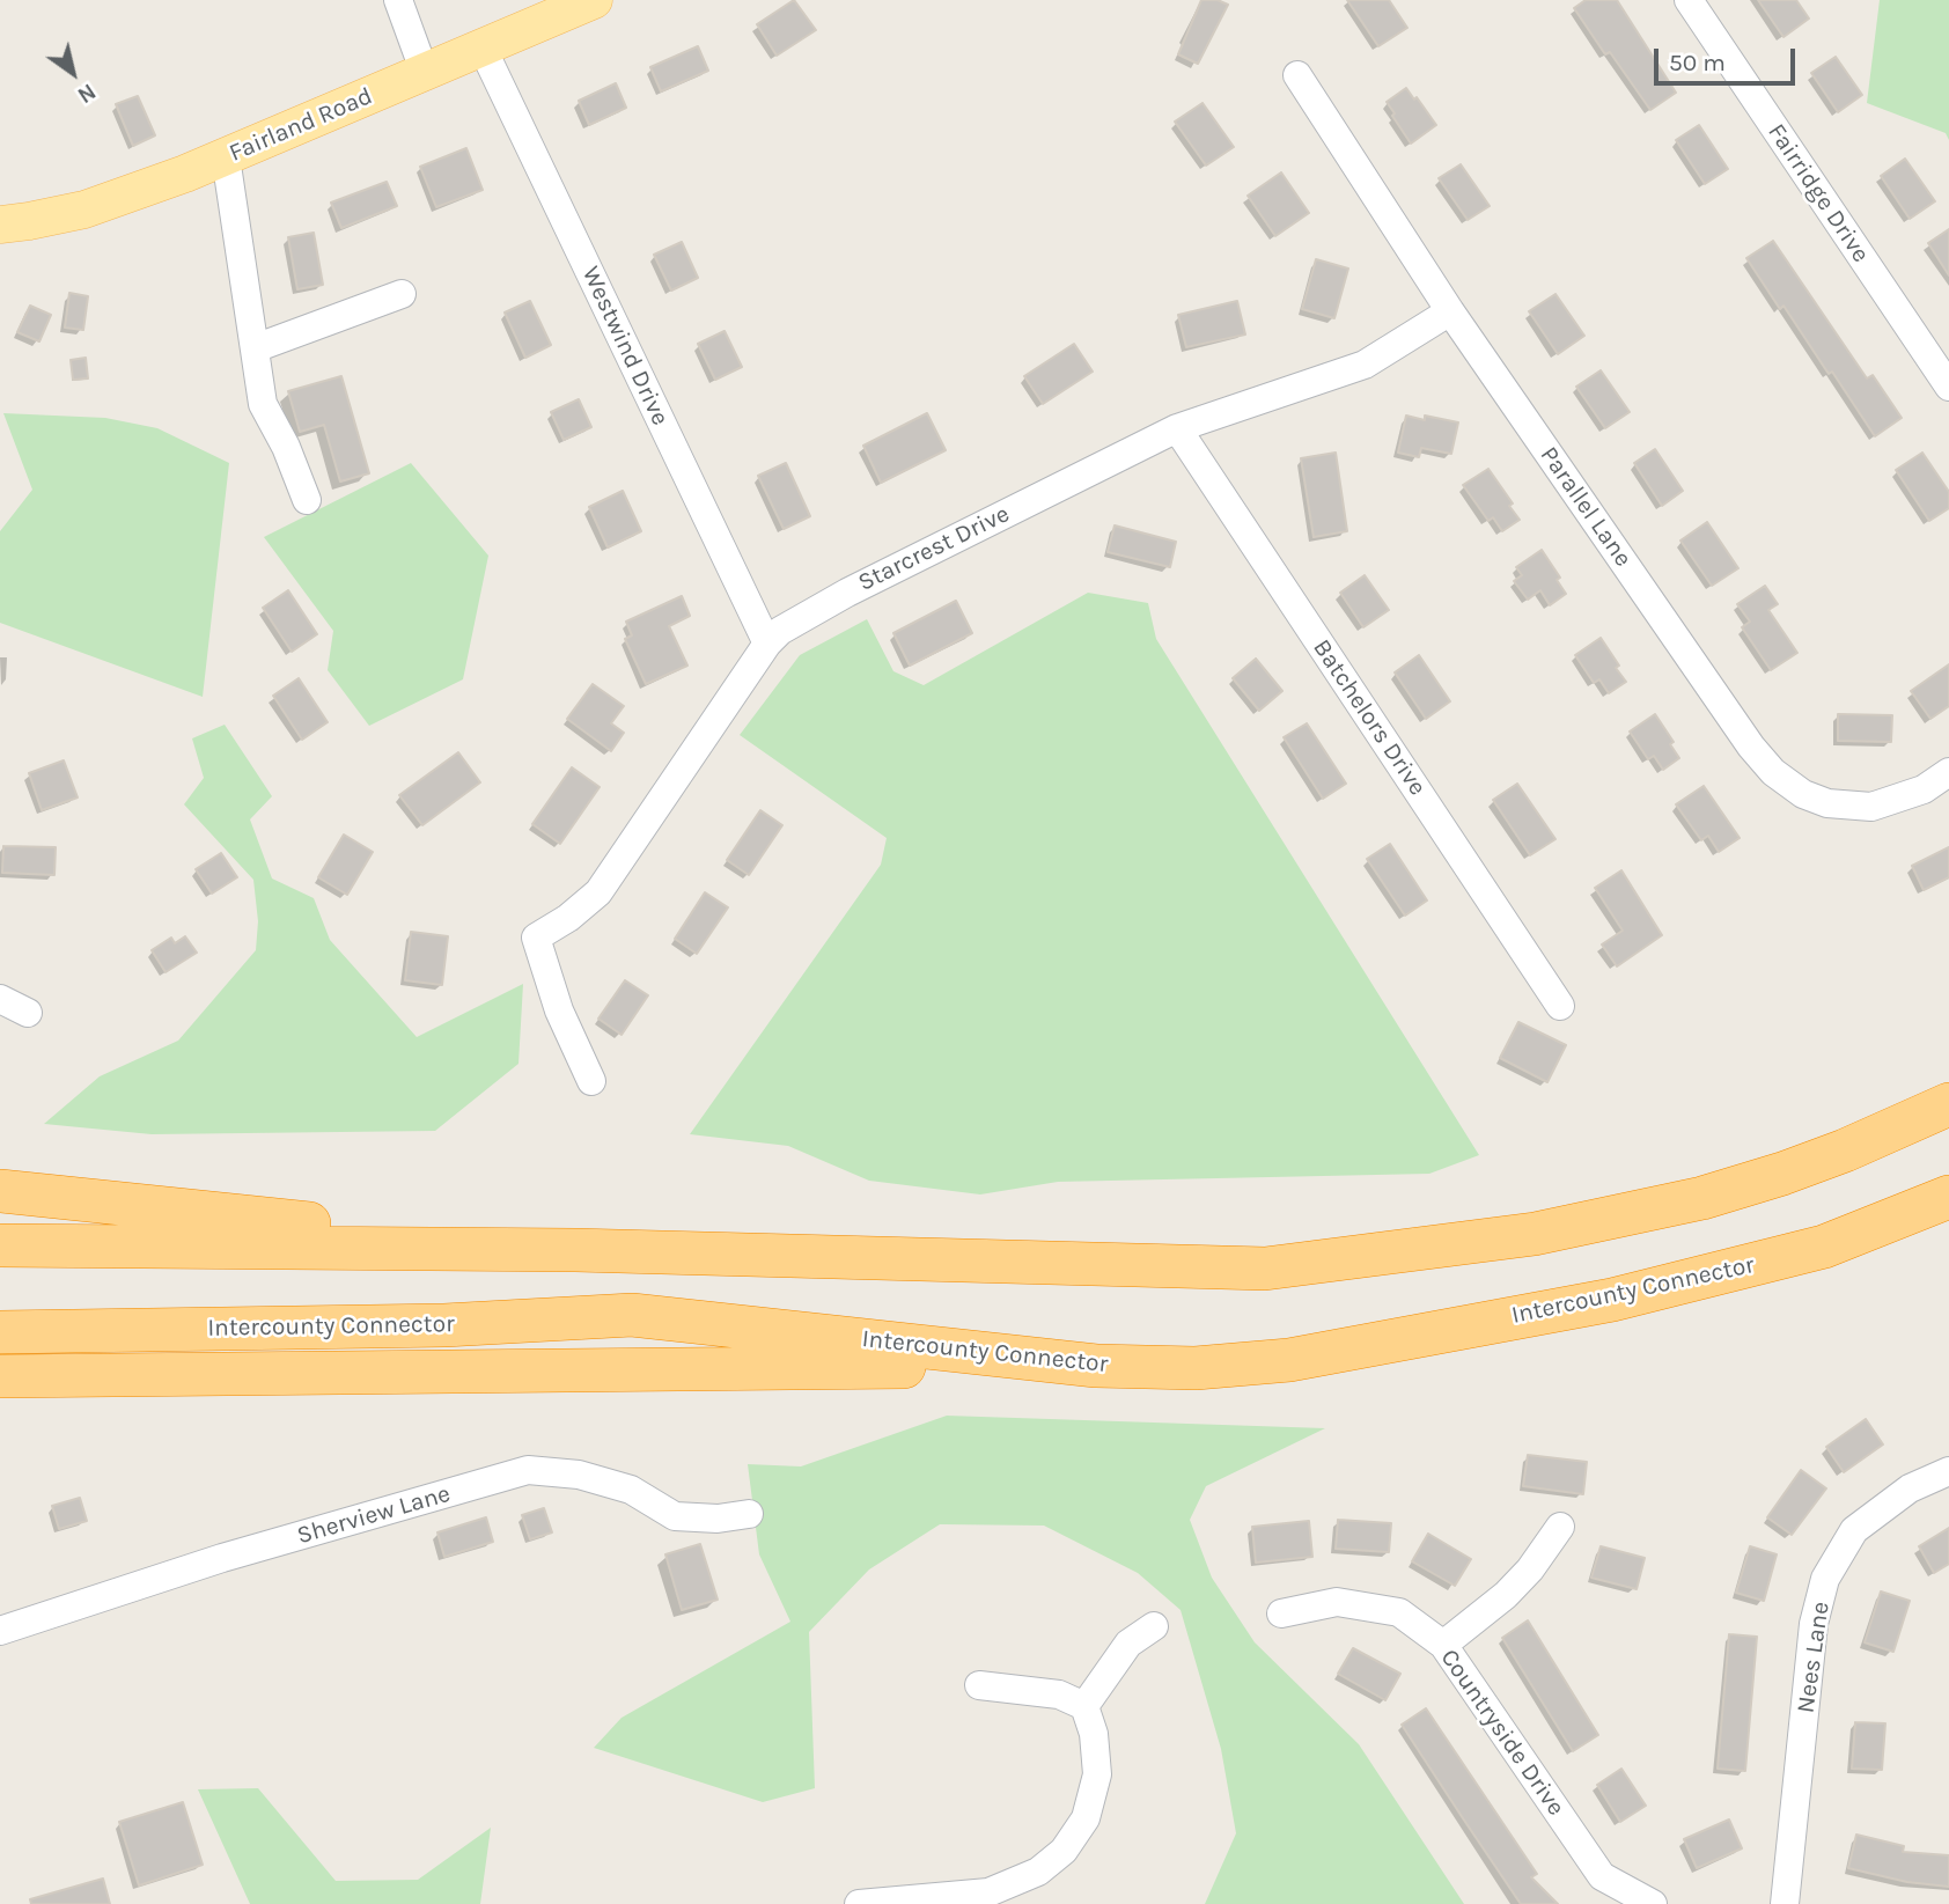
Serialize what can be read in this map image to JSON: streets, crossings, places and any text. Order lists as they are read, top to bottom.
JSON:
{
  "streets": {
    "highway": ["Intercounty Connector"],
    "main road": ["Fairland Road"],
    "street": [
      "Fairridge Drive",
      "Westwind Drive",
      "Parallel Lane",
      "Starcrest Drive",
      "Batchelors Drive",
      "Sherview Lane",
      "Nees Lane",
      "Countryside Drive"
    ]
  },
  "crossings": [
    ["Fairland Road", "Westwind Drive"],
    ["Westwind Drive", "Starcrest Drive"],
    ["Parallel Lane", "Starcrest Drive"],
    ["Starcrest Drive", "Batchelors Drive"]
  ],
  "scale_bar": "50 m",
  "north": "bottom right"
}
